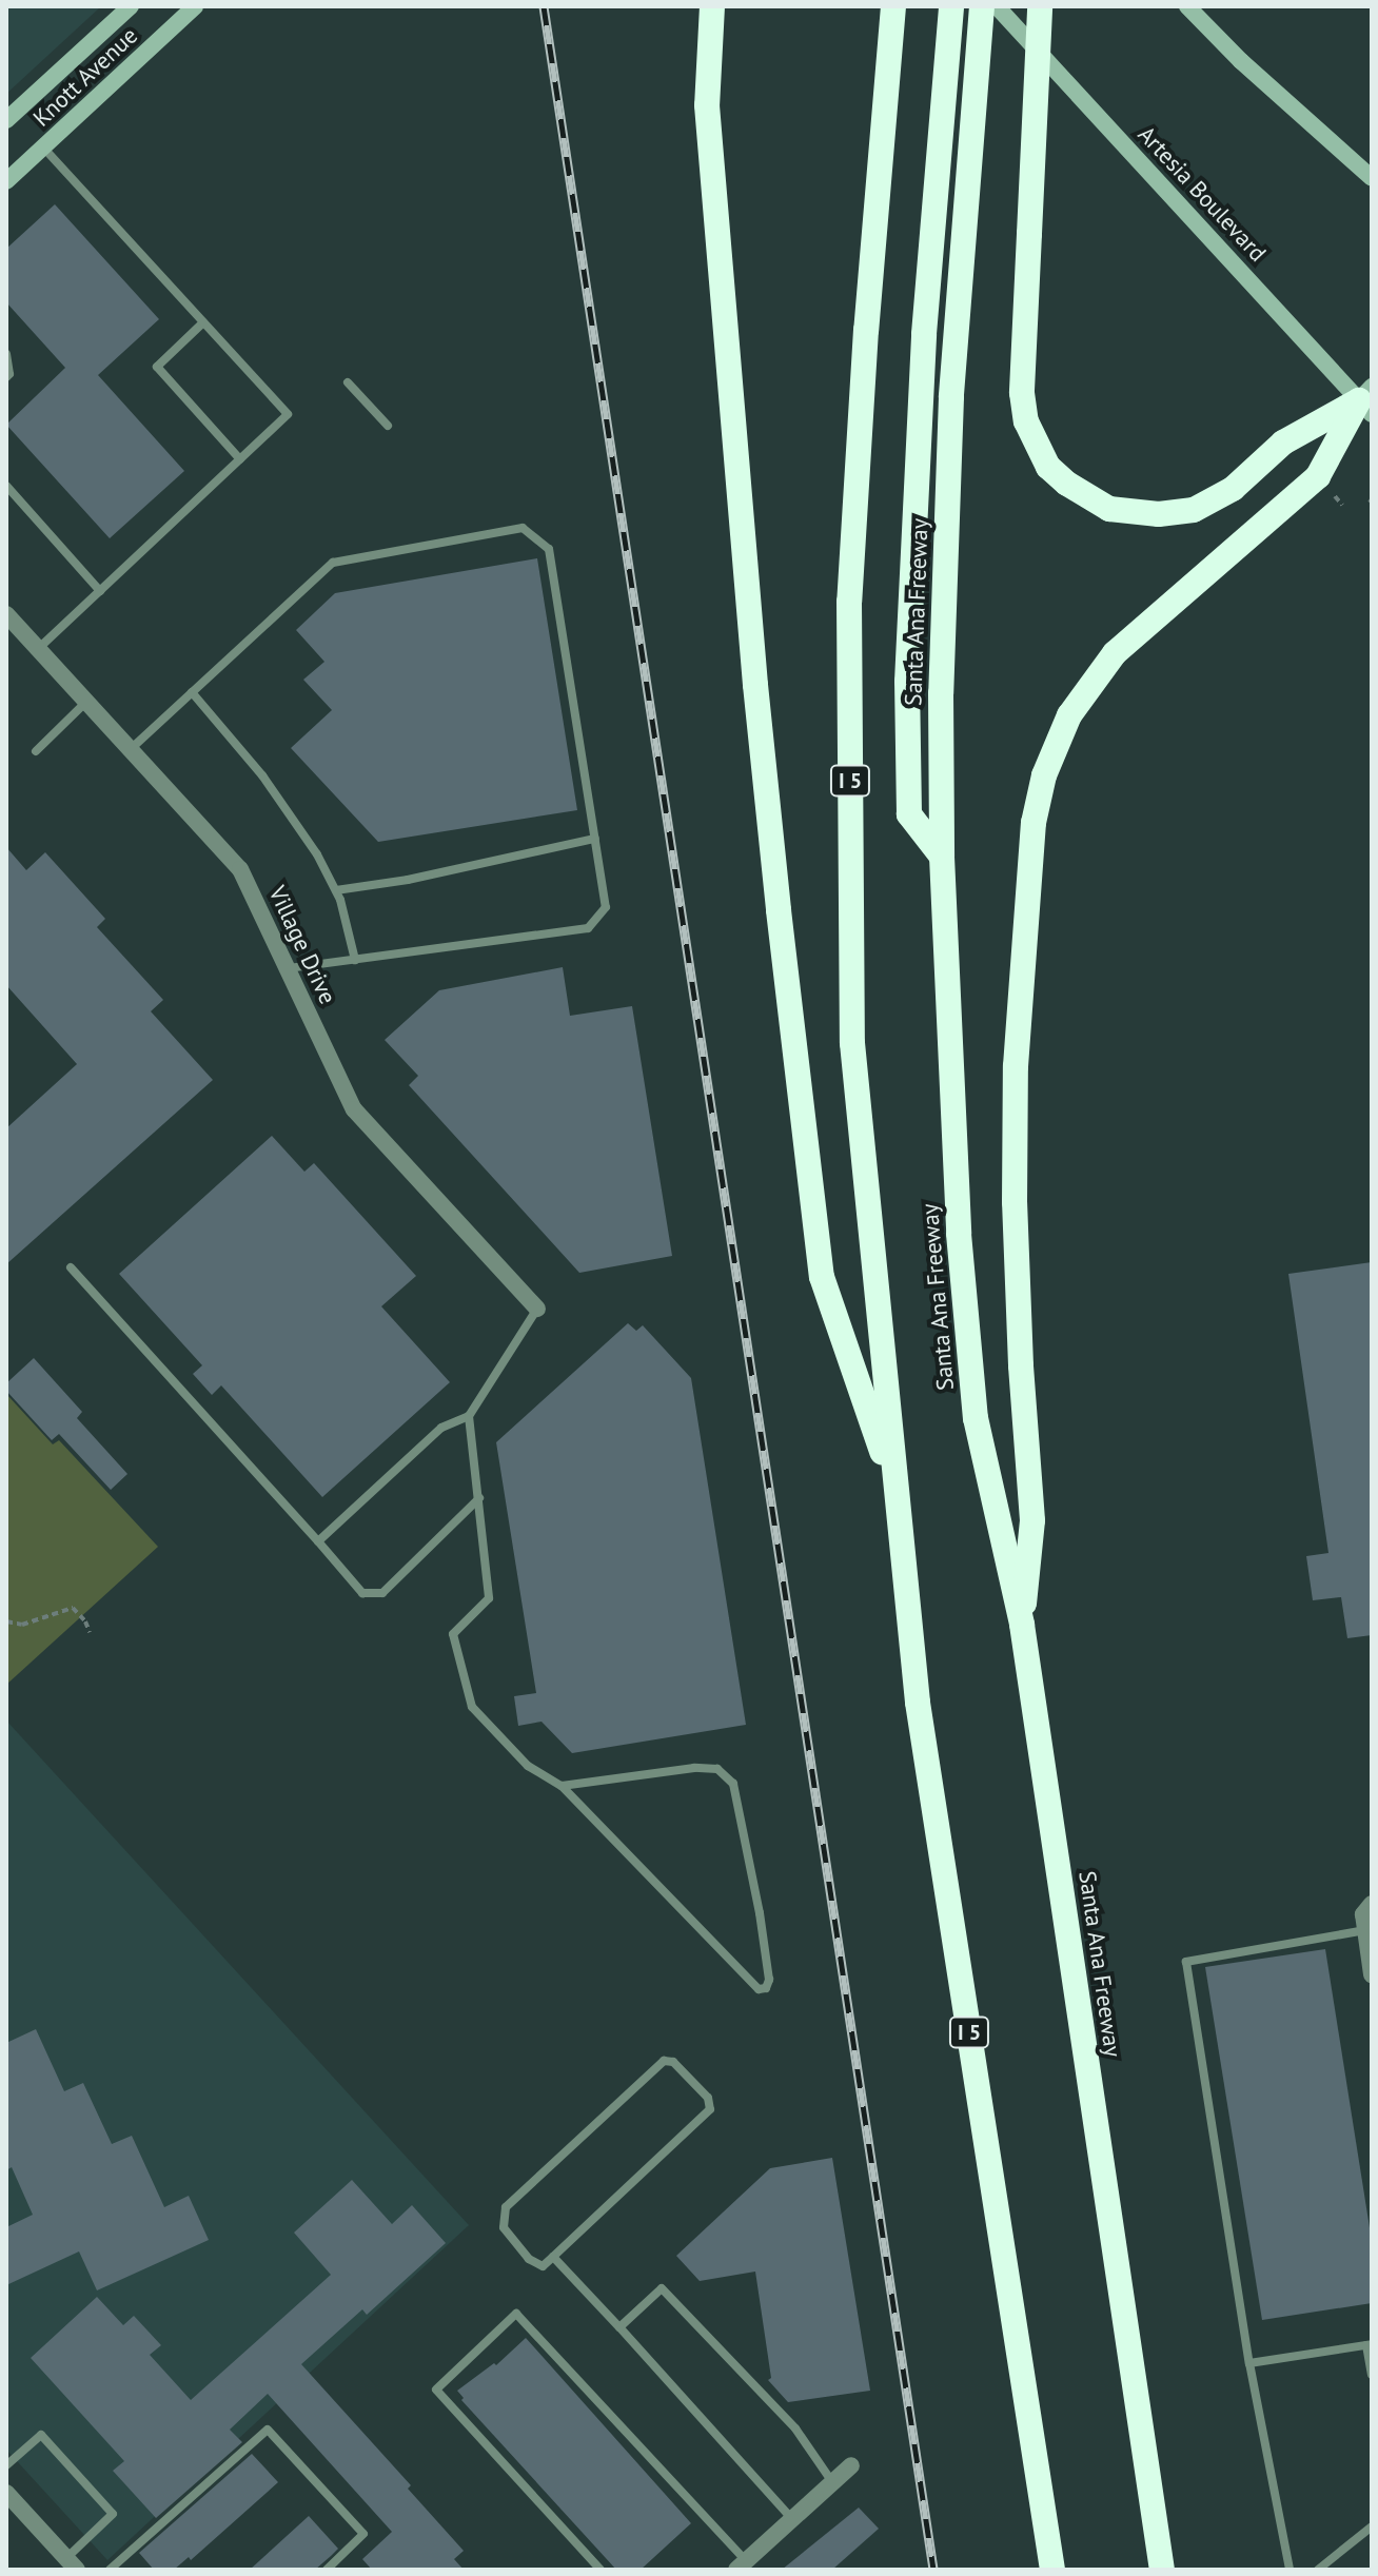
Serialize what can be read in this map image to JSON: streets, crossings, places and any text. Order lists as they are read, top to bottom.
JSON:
{
  "streets": {
    "highway": ["Santa Ana Freeway", "I 5"],
    "main road": ["Knott Avenue", "Artesia Boulevard"],
    "street": ["Village Drive"]
  }
}
